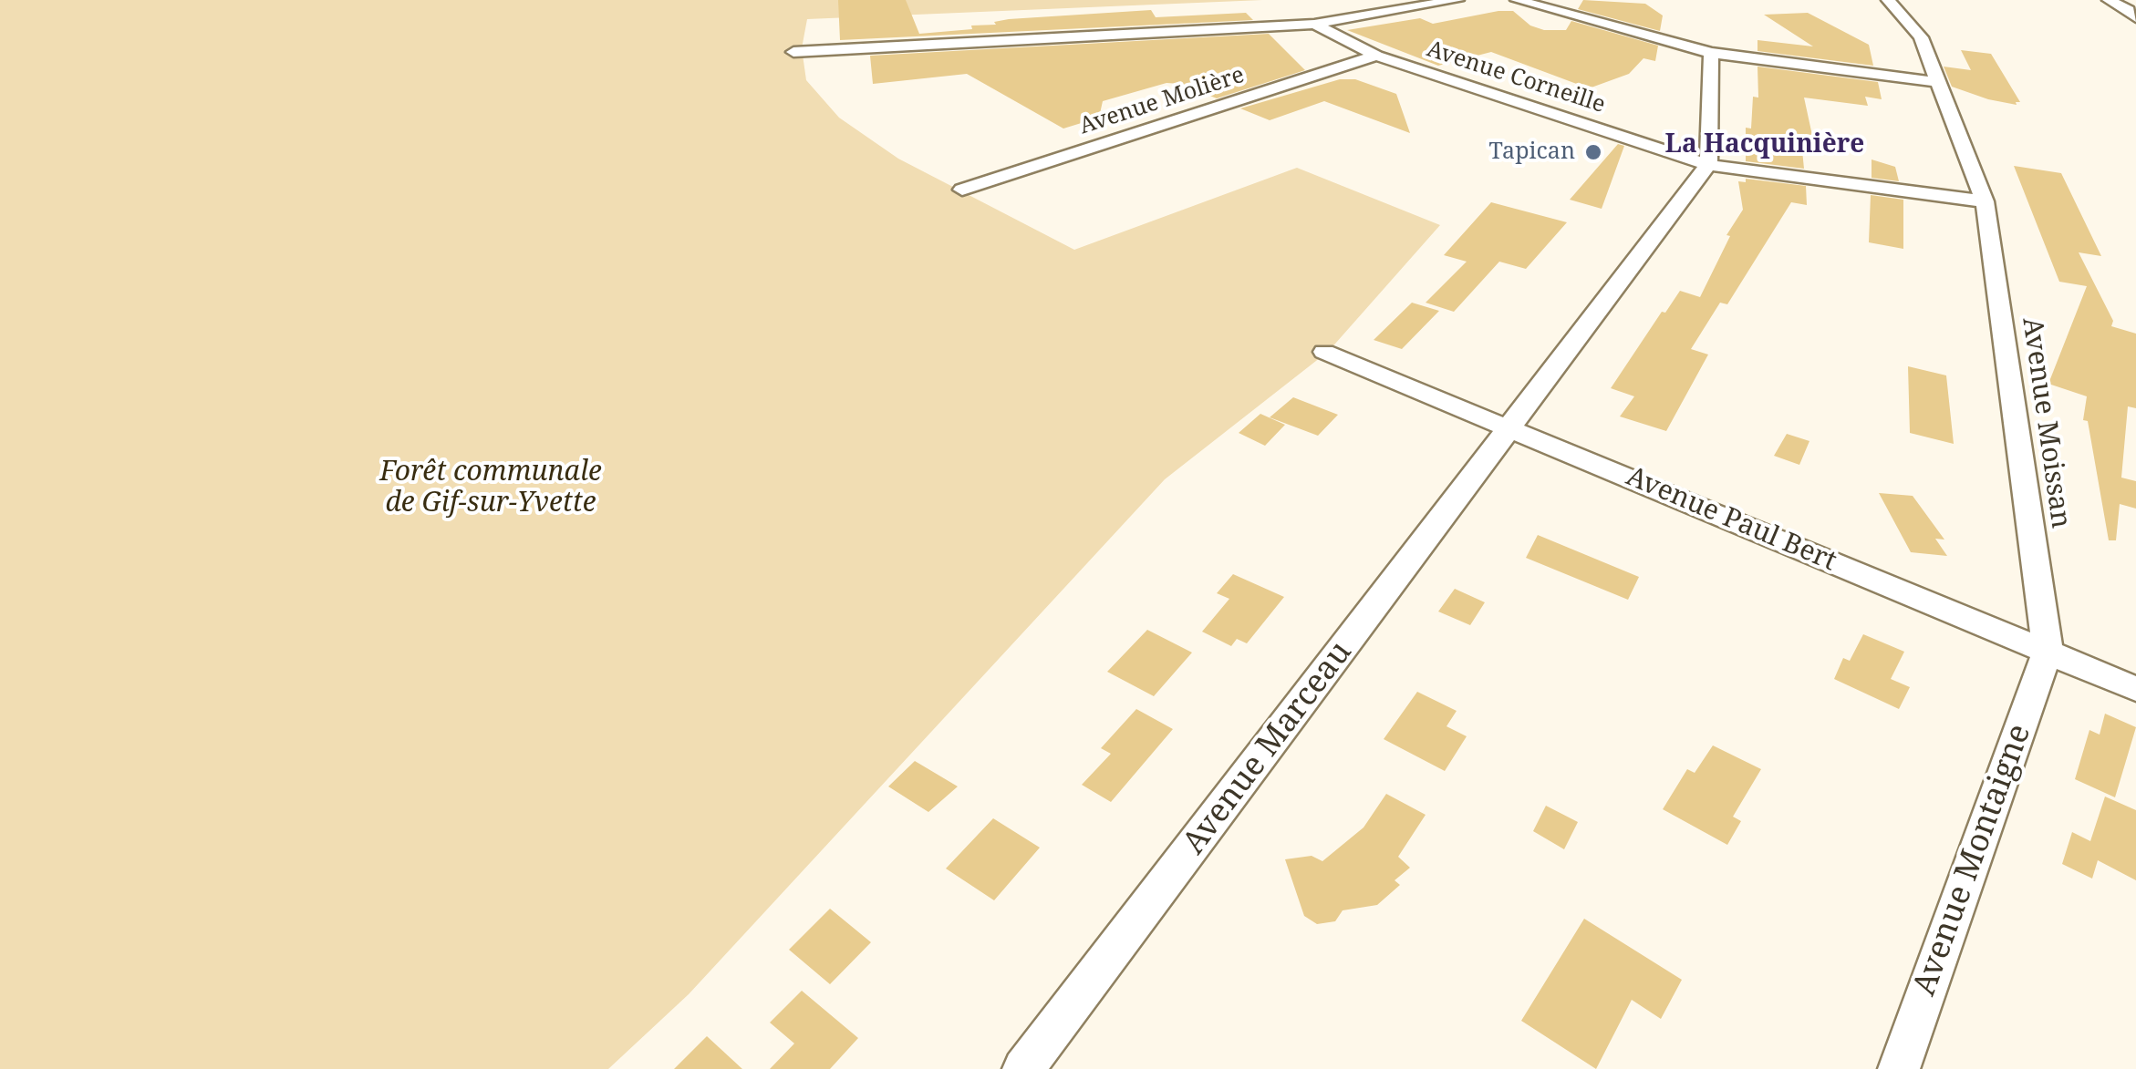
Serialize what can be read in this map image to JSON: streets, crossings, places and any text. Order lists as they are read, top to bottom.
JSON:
{
  "streets": {
    "street": [
      "Avenue Corneille",
      "Avenue Molière",
      "Avenue Moissan",
      "Avenue Paul Bert",
      "Avenue Marceau",
      "Avenue Montaigne"
    ]
  },
  "crossings": [
    ["Avenue Corneille", "Avenue Molière"],
    ["Avenue Corneille", "Avenue Moissan"],
    ["Avenue Corneille", "Avenue Marceau"],
    ["Avenue Moissan", "Avenue Paul Bert"],
    ["Avenue Moissan", "Avenue Montaigne"],
    ["Avenue Paul Bert", "Avenue Marceau"],
    ["Avenue Paul Bert", "Avenue Montaigne"]
  ],
  "districts": ["La Hacquinière"],
  "parks": ["Forêt communale de Gif-sur-Yvette"],
  "places": ["Tapican"]
}
